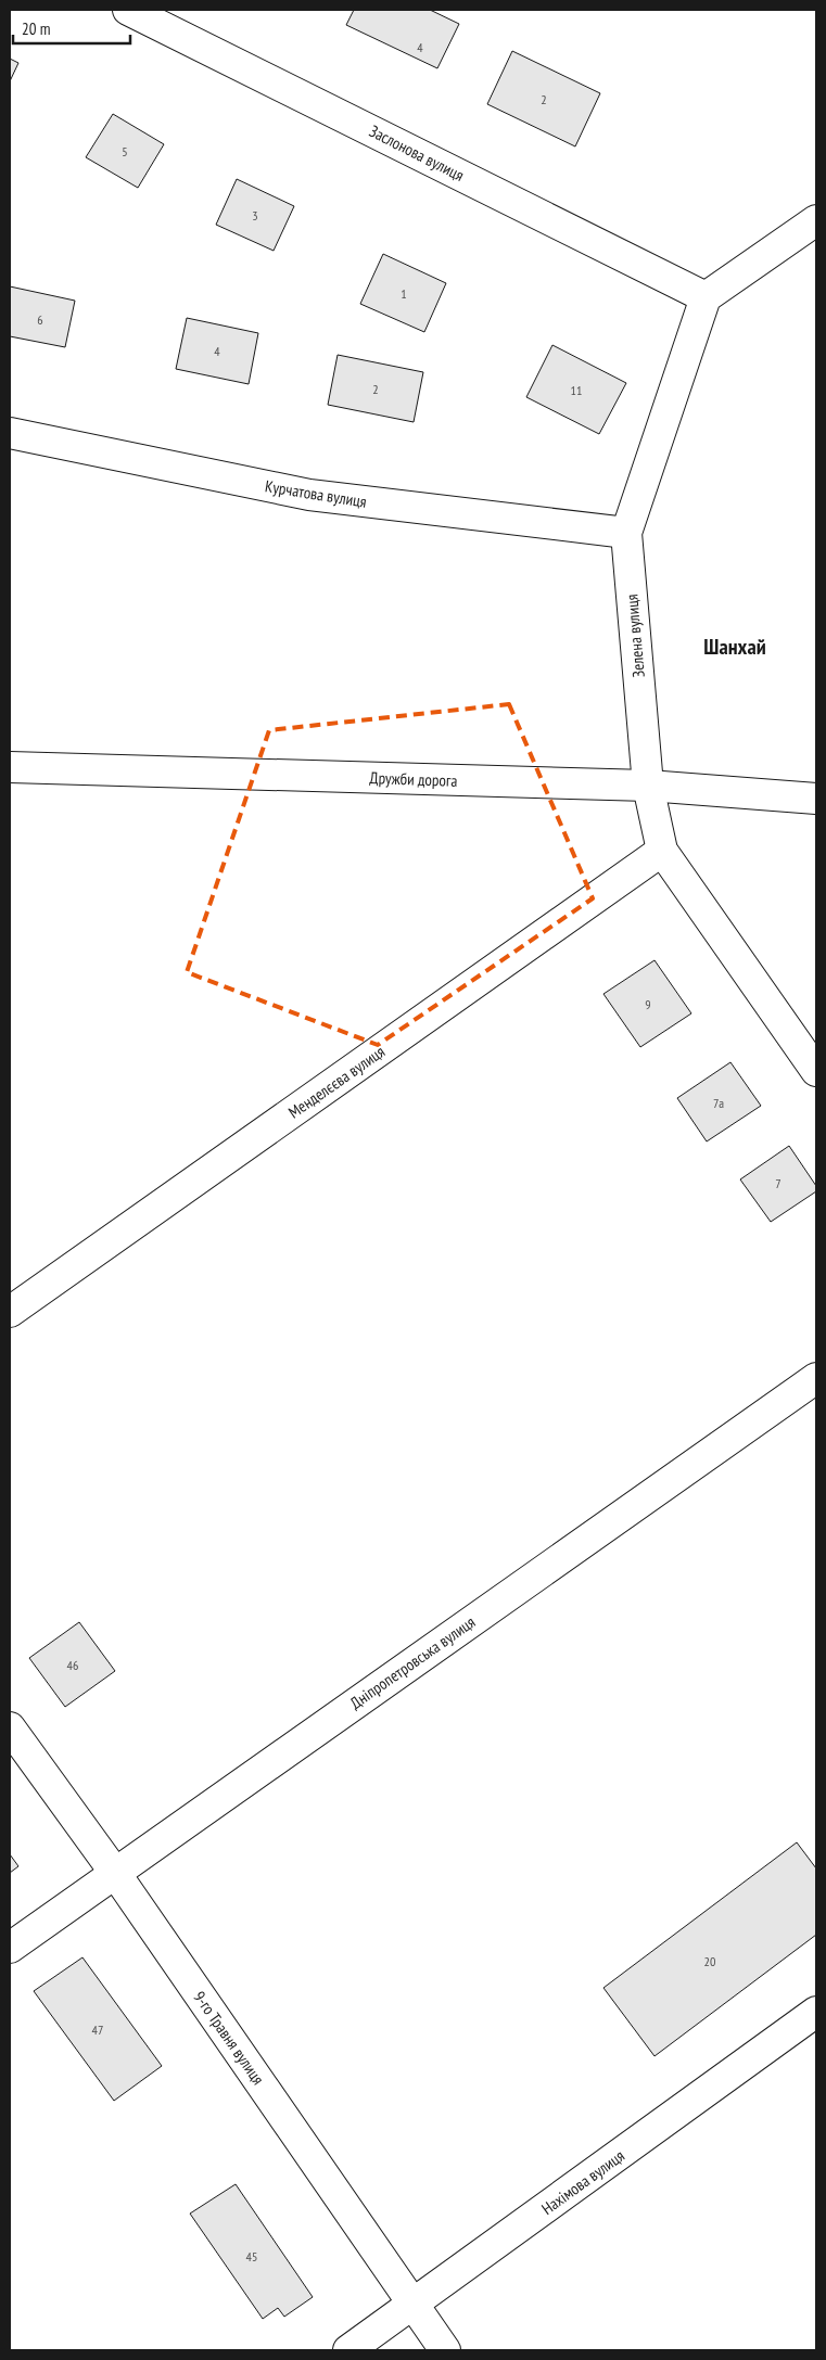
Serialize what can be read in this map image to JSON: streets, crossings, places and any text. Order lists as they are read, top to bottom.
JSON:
{
  "streets": {
    "street": [
      "Заслонова вулиця",
      "Курчатова вулиця",
      "Зелена вулиця",
      "Дружби дорога",
      "Менделєєва вулиця",
      "Дніпропетровська вулиця",
      "9-го Травня вулиця",
      "Нахімова вулиця"
    ]
  },
  "crossings": [
    ["Заслонова вулиця", "Зелена вулиця"],
    ["Курчатова вулиця", "Зелена вулиця"],
    ["Зелена вулиця", "Дружби дорога"],
    ["Зелена вулиця", "Менделєєва вулиця"],
    ["Дніпропетровська вулиця", "9-го Травня вулиця"],
    ["9-го Травня вулиця", "Нахімова вулиця"]
  ],
  "districts": ["Шанхай"],
  "house_numbers": [
    "4",
    "2",
    "5",
    "3",
    "1",
    "6",
    "4",
    "2",
    "11",
    "9",
    "7а",
    "7",
    "46",
    "20",
    "47",
    "45"
  ],
  "scale_bar": "20 m"
}
